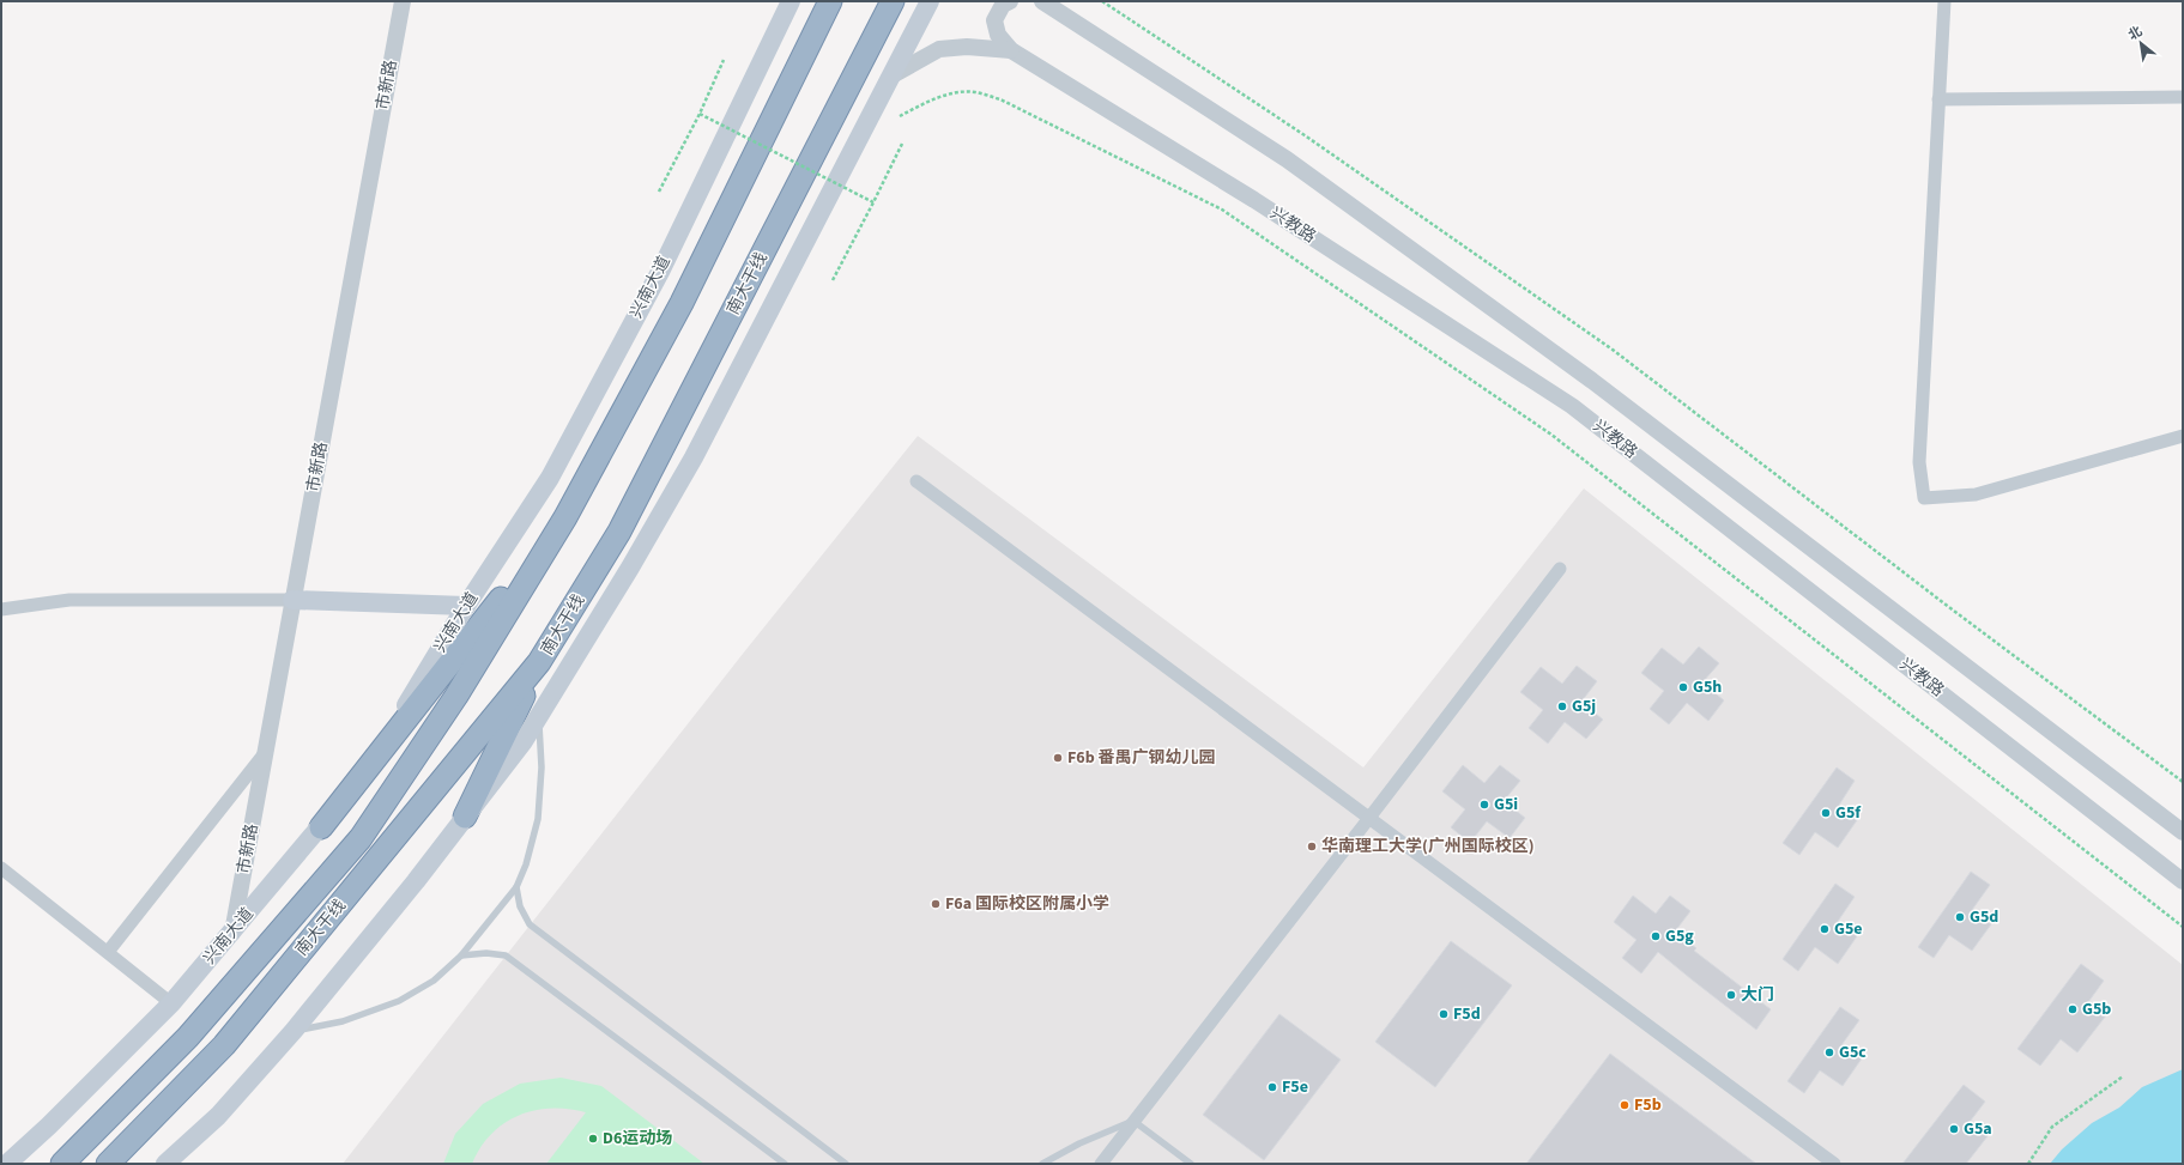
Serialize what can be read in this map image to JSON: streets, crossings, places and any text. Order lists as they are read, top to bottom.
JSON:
{
  "streets": {
    "highway": ["南大干线"],
    "main road": ["兴南大道"],
    "street": ["市新路", "兴教路"]
  },
  "crossings": [
    ["市新路", "兴南大道"]
  ],
  "places": [
    "G5h",
    "G5j",
    "F6b 番禺广钢幼儿园",
    "G5i",
    "G5f",
    "华南理工大学(广州国际校区)",
    "F6a 国际校区附属小学",
    "G5d",
    "G5e",
    "G5g",
    "大门",
    "G5b",
    "F5d",
    "G5c",
    "F5e",
    "F5b",
    "G5a",
    "D6运动场"
  ],
  "north": "top left"
}
